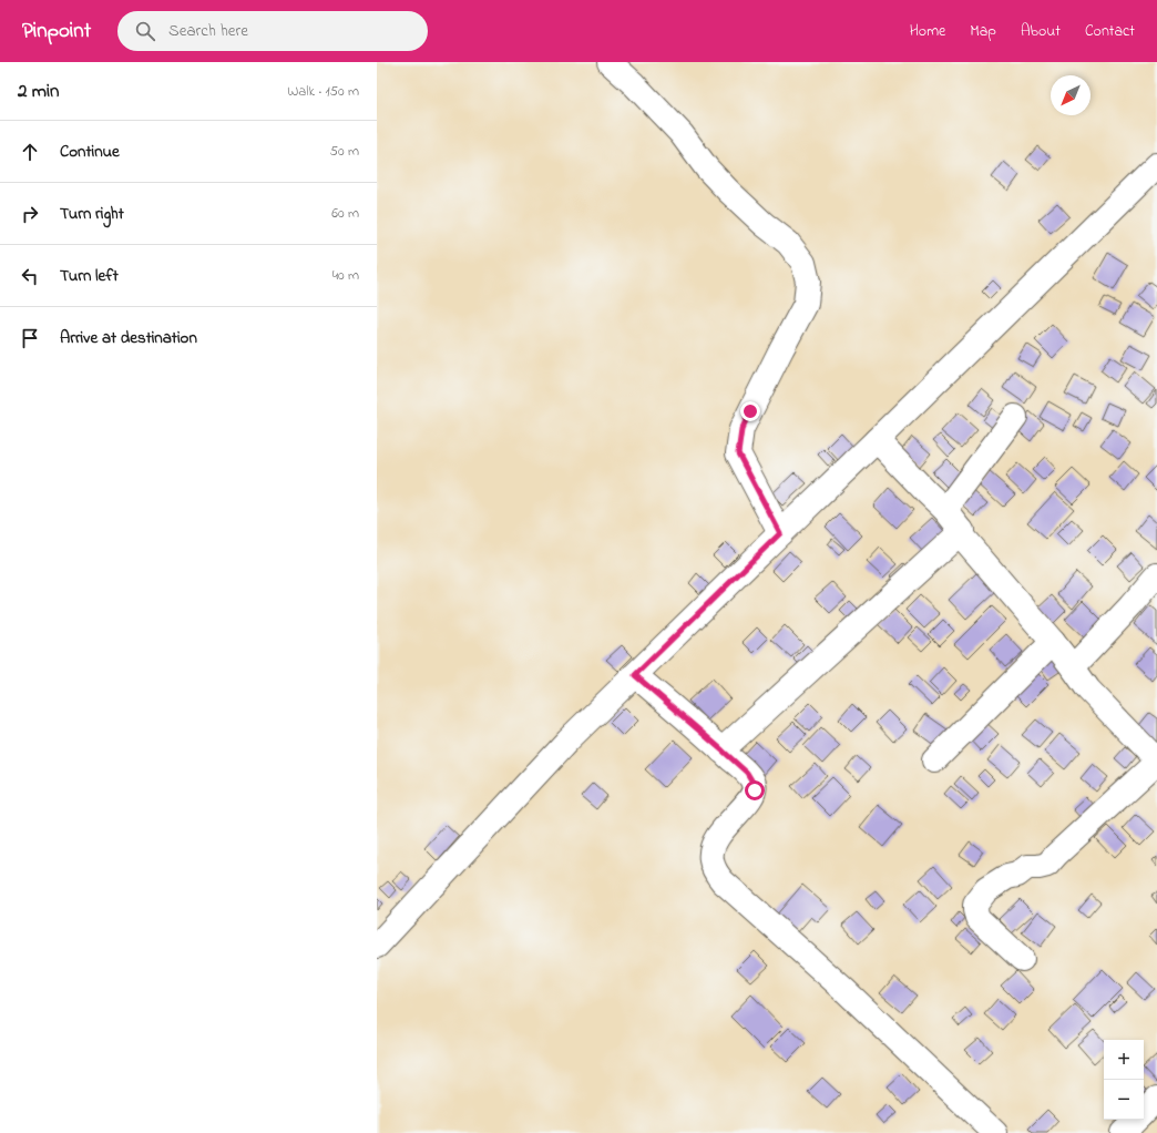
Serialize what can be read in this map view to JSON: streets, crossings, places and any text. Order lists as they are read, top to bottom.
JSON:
{
  "north": "bottom left",
  "page": {
    "header": "Pinpoint",
    "search": "Search here",
    "nav": [
      "Home",
      "Map",
      "About",
      "Contact"
    ],
    "heading": ["2 min", "Walk · 150 m"],
    "list": [
      ["Continue", "50 m"],
      ["Turn right", "60 m"],
      ["Turn left", "40 m"],
      "Arrive at destination"
    ],
    "map_buttons": ["+", "−"]
  }
}
